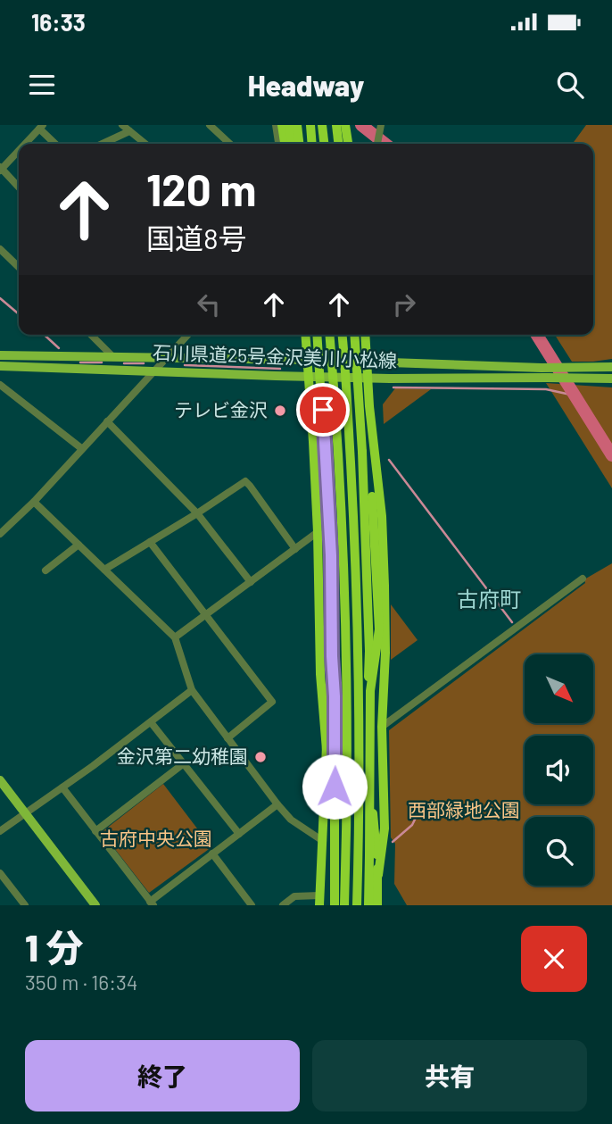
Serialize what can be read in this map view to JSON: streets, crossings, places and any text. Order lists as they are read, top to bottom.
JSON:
{
  "streets": {
    "main road": ["石川県道25号金沢美川小松線"]
  },
  "districts": ["古府町"],
  "parks": ["西部緑地公園", "古府中央公園"],
  "places": ["テレビ金沢", "金沢第二幼稚園"],
  "north": "bottom right",
  "page": {
    "status": "16:33",
    "header": "Headway",
    "turn": ["120 m", "国道8号"],
    "heading": ["1 分", "350 m · 16:34"],
    "buttons": ["終了", "共有"]
  }
}
